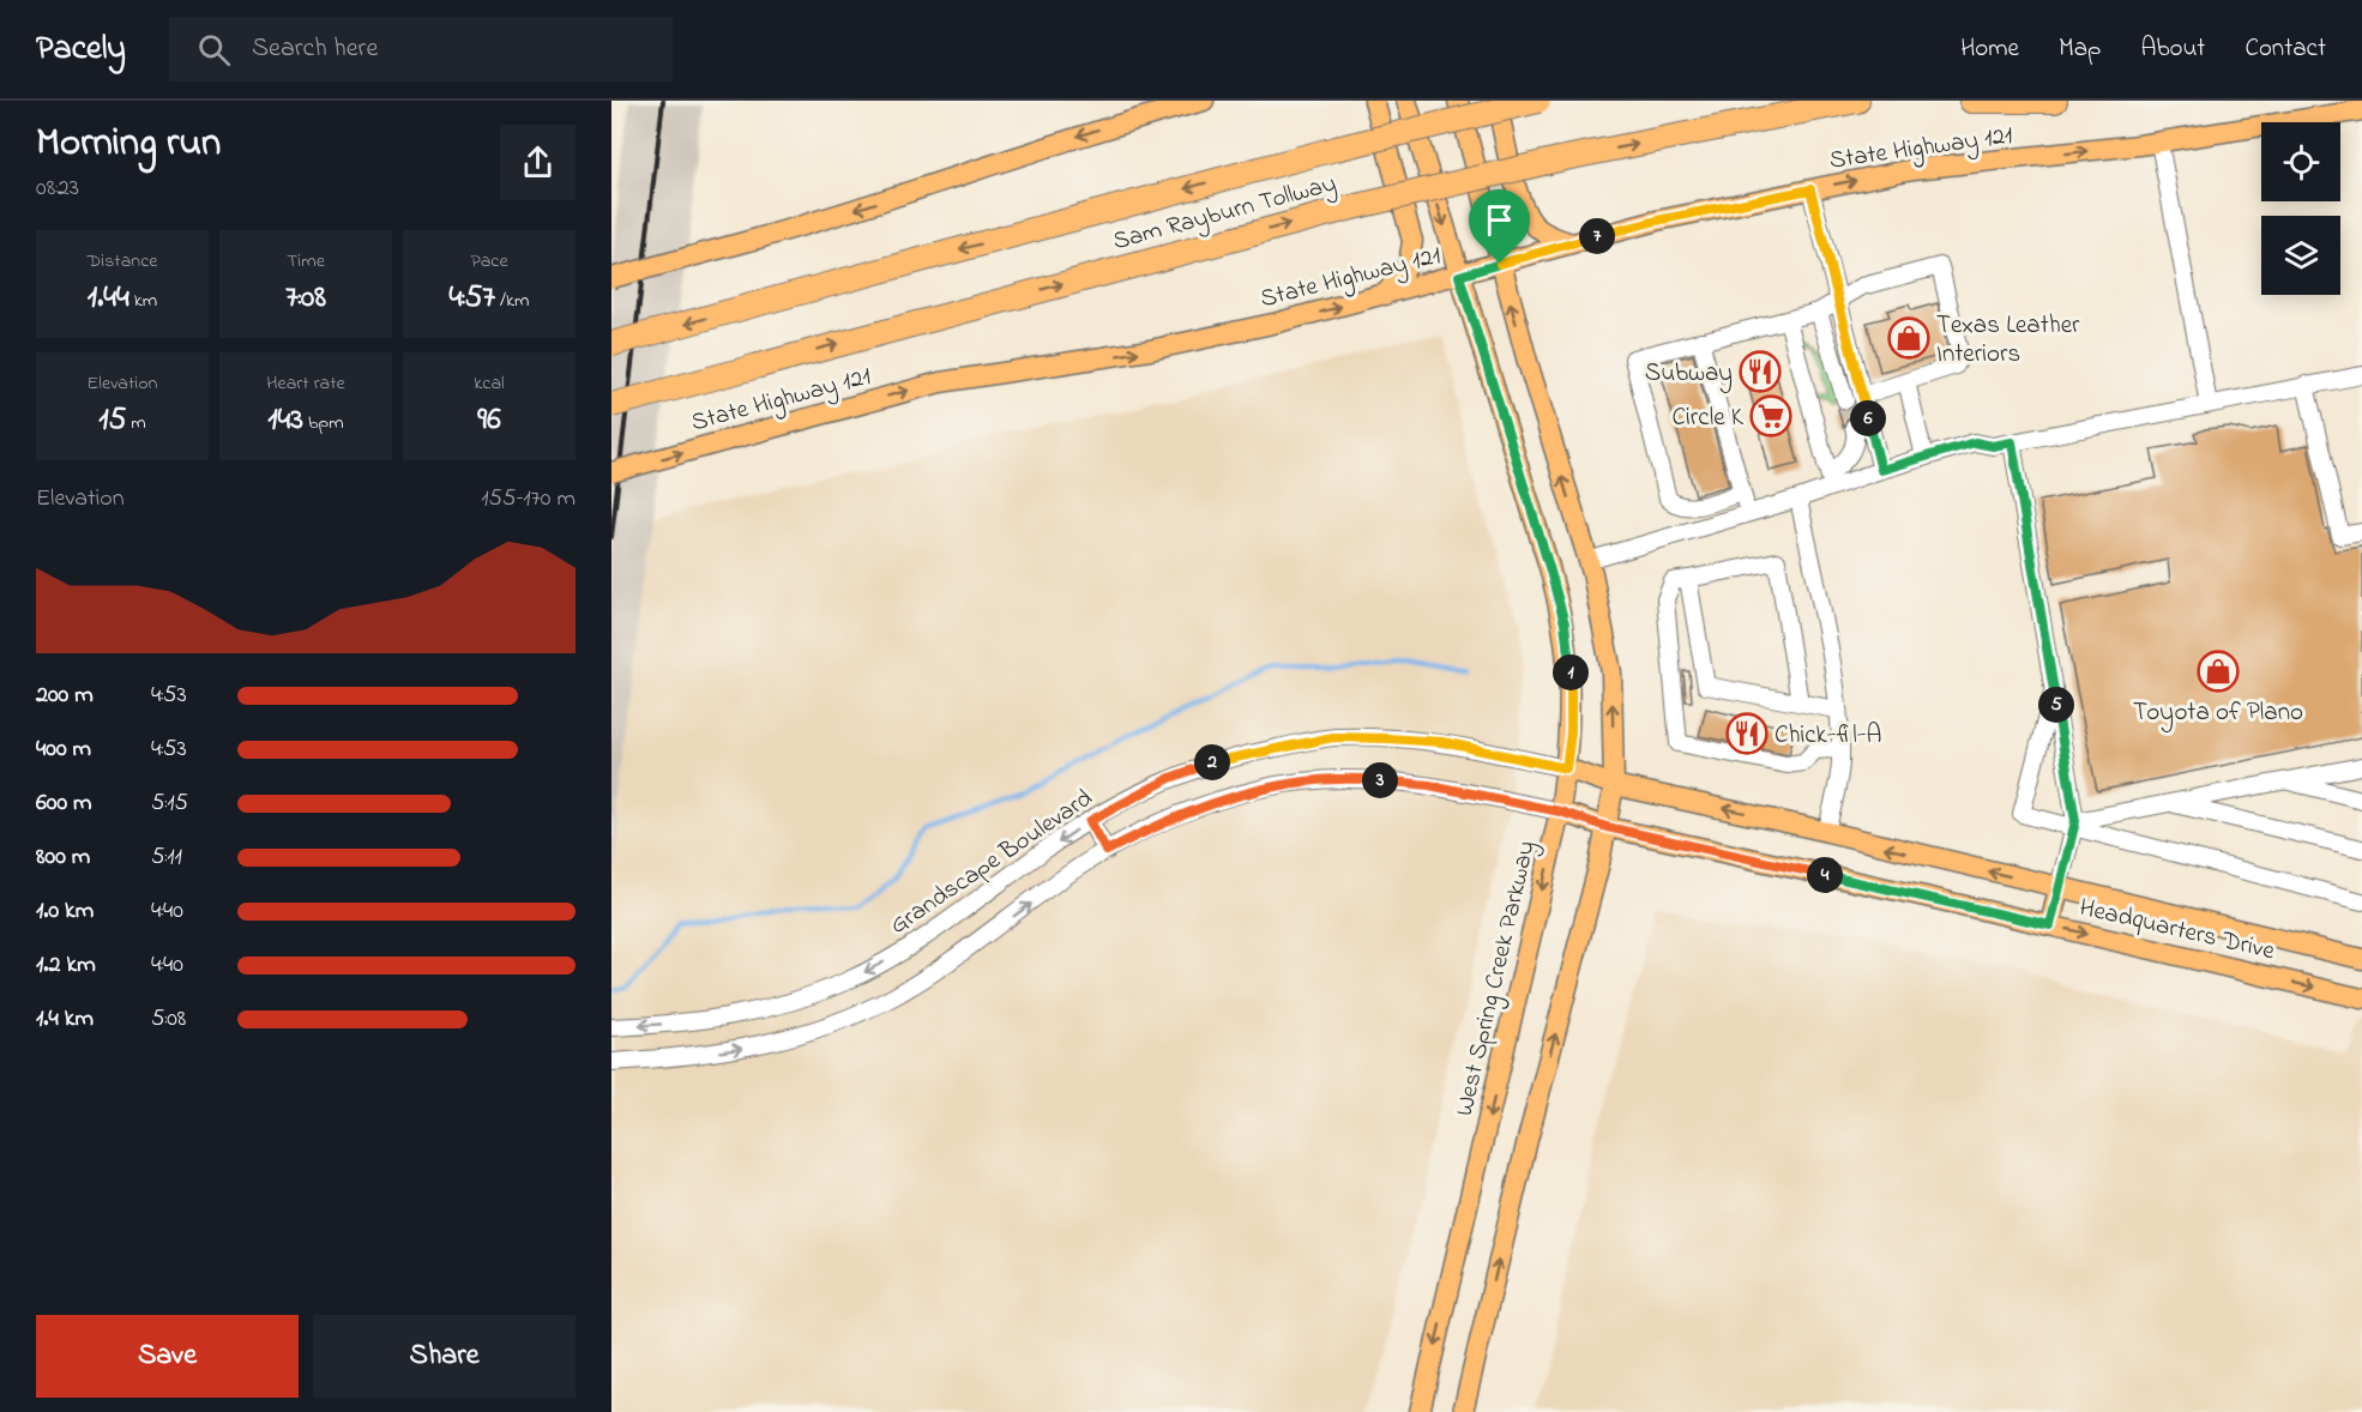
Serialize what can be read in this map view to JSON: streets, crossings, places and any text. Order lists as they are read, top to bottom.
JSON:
{
  "streets": {
    "highway": ["Sam Rayburn Tollway"],
    "main road": ["State Highway 121", "Headquarters Drive", "West Spring Creek Parkway"],
    "street": ["Grandscape Boulevard"]
  },
  "crossings": [
    ["State Highway 121", "West Spring Creek Parkway"],
    ["Grandscape Boulevard", "Headquarters Drive"],
    ["Grandscape Boulevard", "West Spring Creek Parkway"],
    ["Headquarters Drive", "West Spring Creek Parkway"]
  ],
  "one_way": ["State Highway 121"],
  "places": {
    "shop": ["Texas Leather Interiors", "Toyota of Plano"],
    "restaurant": ["Subway", "Chick-fil-A"],
    "supermarket": ["Circle K"]
  },
  "page": {
    "header": "Pacely",
    "search": "Search here",
    "nav": [
      "Home",
      "Map",
      "About",
      "Contact"
    ],
    "heading": ["Morning run", "08:23"],
    "pins": [
      "7",
      "6",
      "1",
      "5",
      "2",
      "3",
      "4"
    ],
    "stats": [
      ["Distance", "1.44 km"],
      ["Time", "7:08"],
      ["Pace", "4:57 /km"],
      ["Elevation", "15 m"],
      ["Heart rate", "143 bpm"],
      ["kcal", "96"]
    ],
    "chart": ["Elevation", "155–170 m"],
    "list": [
      {
        "name": "200 m",
        "note": "4:53"
      },
      {
        "name": "400 m",
        "note": "4:53"
      },
      {
        "name": "600 m",
        "note": "5:15"
      },
      {
        "name": "800 m",
        "note": "5:11"
      },
      {
        "name": "1.0 km",
        "note": "4:40"
      },
      {
        "name": "1.2 km",
        "note": "4:40"
      },
      {
        "name": "1.4 km",
        "note": "5:08"
      }
    ],
    "buttons": ["Save", "Share"]
  }
}
